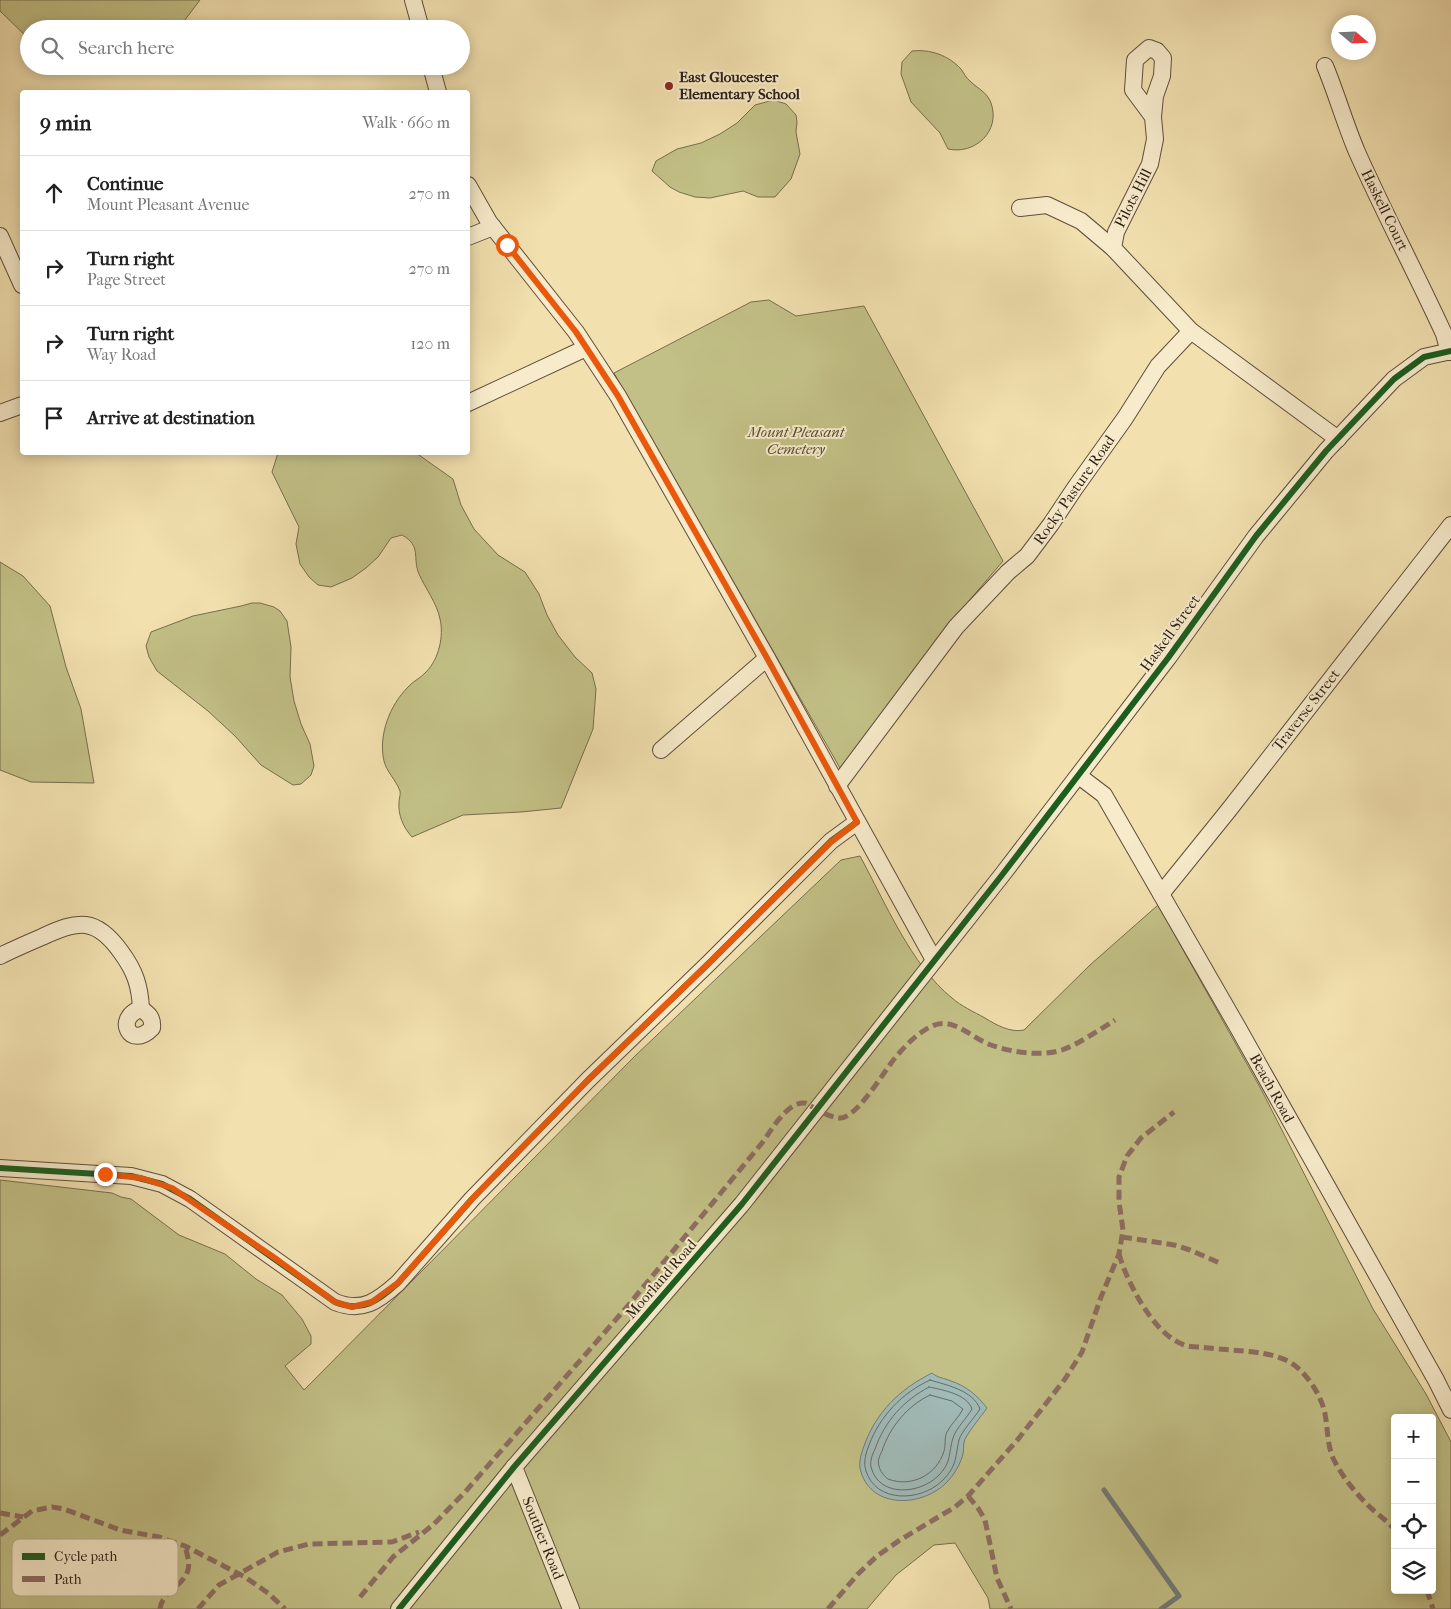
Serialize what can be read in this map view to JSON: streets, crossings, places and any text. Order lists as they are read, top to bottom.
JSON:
{
  "streets": {
    "street": [
      "Pilots Hill",
      "Haskell Court",
      "Rocky Pasture Road",
      "Haskell Street",
      "Traverse Street",
      "Beach Road",
      "Moorland Road",
      "Souther Road"
    ]
  },
  "crossings": [
    ["Pilots Hill", "Rocky Pasture Road"],
    ["Haskell Court", "Haskell Street"],
    ["Haskell Street", "Beach Road"],
    ["Haskell Street", "Moorland Road"],
    ["Traverse Street", "Beach Road"],
    ["Moorland Road", "Souther Road"]
  ],
  "parks": ["Mount Pleasant Cemetery"],
  "places": ["East Gloucester Elementary School"],
  "legend": ["Cycle path", "Path"],
  "north": "right",
  "page": {
    "search": "Search here",
    "heading": ["9 min", "Walk · 660 m"],
    "list": [
      ["Continue", "Mount Pleasant Avenue", "270 m"],
      ["Turn right", "Page Street", "270 m"],
      ["Turn right", "Way Road", "120 m"],
      "Arrive at destination"
    ],
    "map_buttons": ["+", "−"]
  }
}
